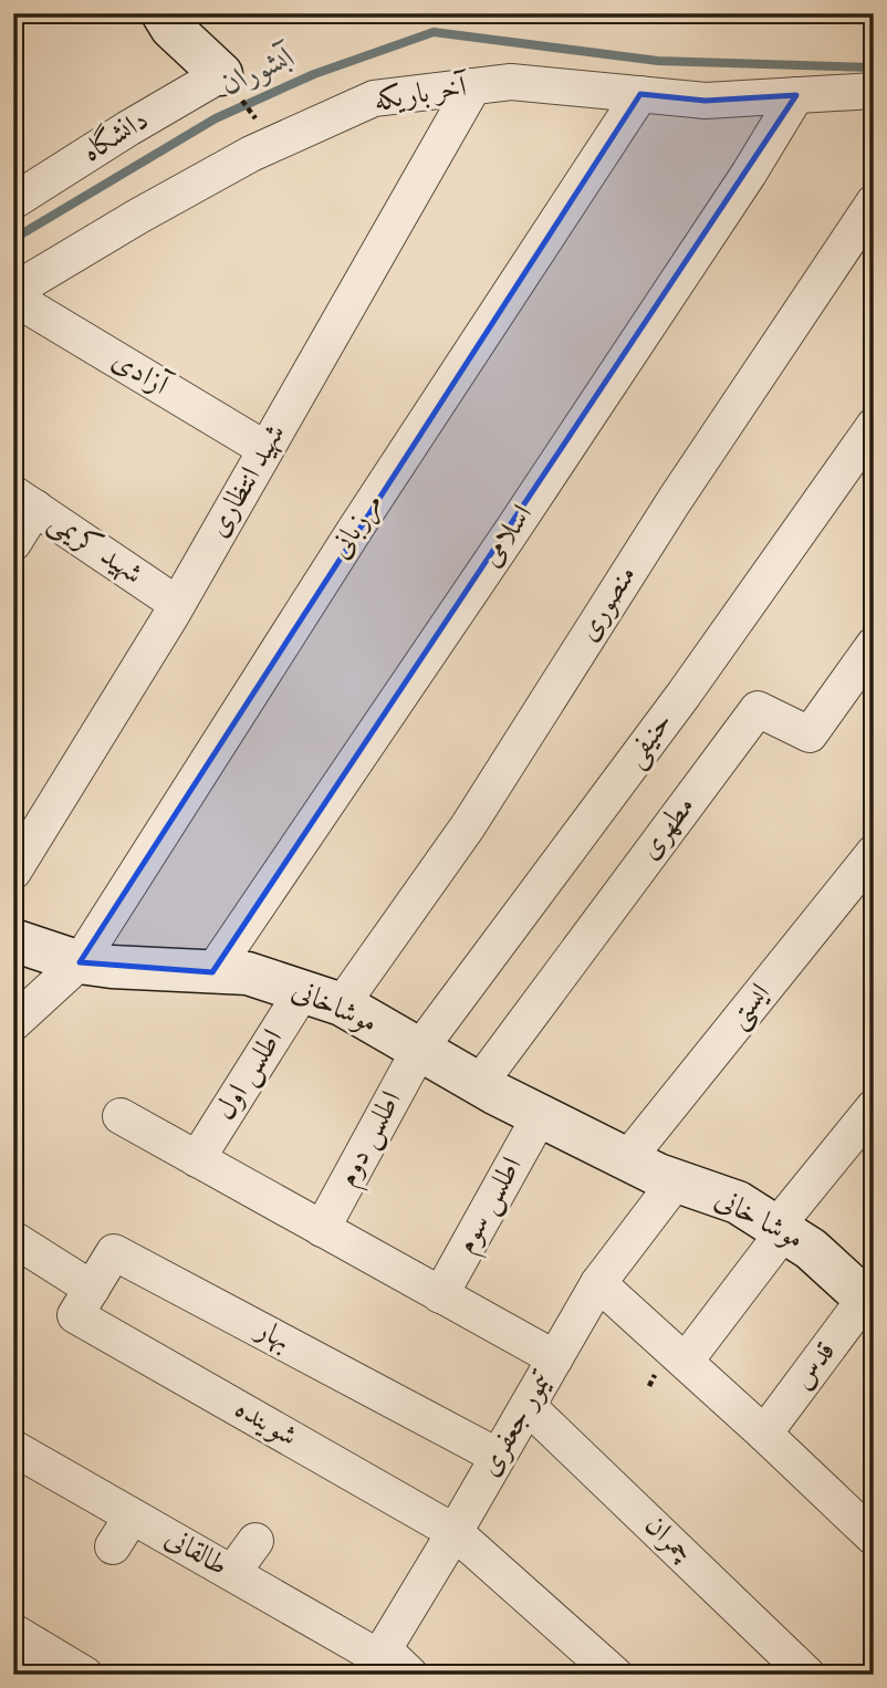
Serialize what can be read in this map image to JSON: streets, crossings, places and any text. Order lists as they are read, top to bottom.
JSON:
{
  "streets": {
    "street": [
      "آخر باریکه",
      "دانشگاه",
      "آزادی",
      "شهید انتظاری",
      "مرزبانی",
      "اسلامی",
      "شهید کریمی",
      "منصوری",
      "حنیفی",
      "مطهری",
      "ایستی",
      "موشاخانی",
      "اطلس اول",
      "اطلس دوم",
      "اطلس سوم",
      "موشا خانی",
      "بهار",
      "قدس",
      "شوینده",
      "تیمور جعفری",
      "چمران",
      "طالقانی"
    ]
  },
  "crossings": [
    ["آخر باریکه", "آزادی"],
    ["آخر باریکه", "شهید انتظاری"],
    ["آخر باریکه", "مرزبانی"],
    ["آخر باریکه", "اسلامی"],
    ["آزادی", "شهید انتظاری"],
    ["شهید انتظاری", "شهید کریمی"],
    ["مرزبانی", "موشاخانی"],
    ["اسلامی", "موشاخانی"],
    ["منصوری", "موشاخانی"],
    ["منصوری", "اطلس اول"],
    ["حنیفی", "موشاخانی"],
    ["حنیفی", "اطلس دوم"],
    ["مطهری", "موشاخانی"],
    ["ایستی", "موشاخانی"],
    ["ایستی", "موشا خانی"],
    ["موشاخانی", "اطلس اول"],
    ["موشاخانی", "اطلس دوم"],
    ["موشاخانی", "اطلس سوم"],
    ["موشاخانی", "موشا خانی"],
    ["موشا خانی", "قدس"],
    ["موشا خانی", "تیمور جعفری"],
    ["بهار", "شوینده"],
    ["بهار", "تیمور جعفری"],
    ["شوینده", "تیمور جعفری"],
    ["تیمور جعفری", "چمران"],
    ["تیمور جعفری", "طالقانی"]
  ],
  "water": ["آبشوران"]
}
